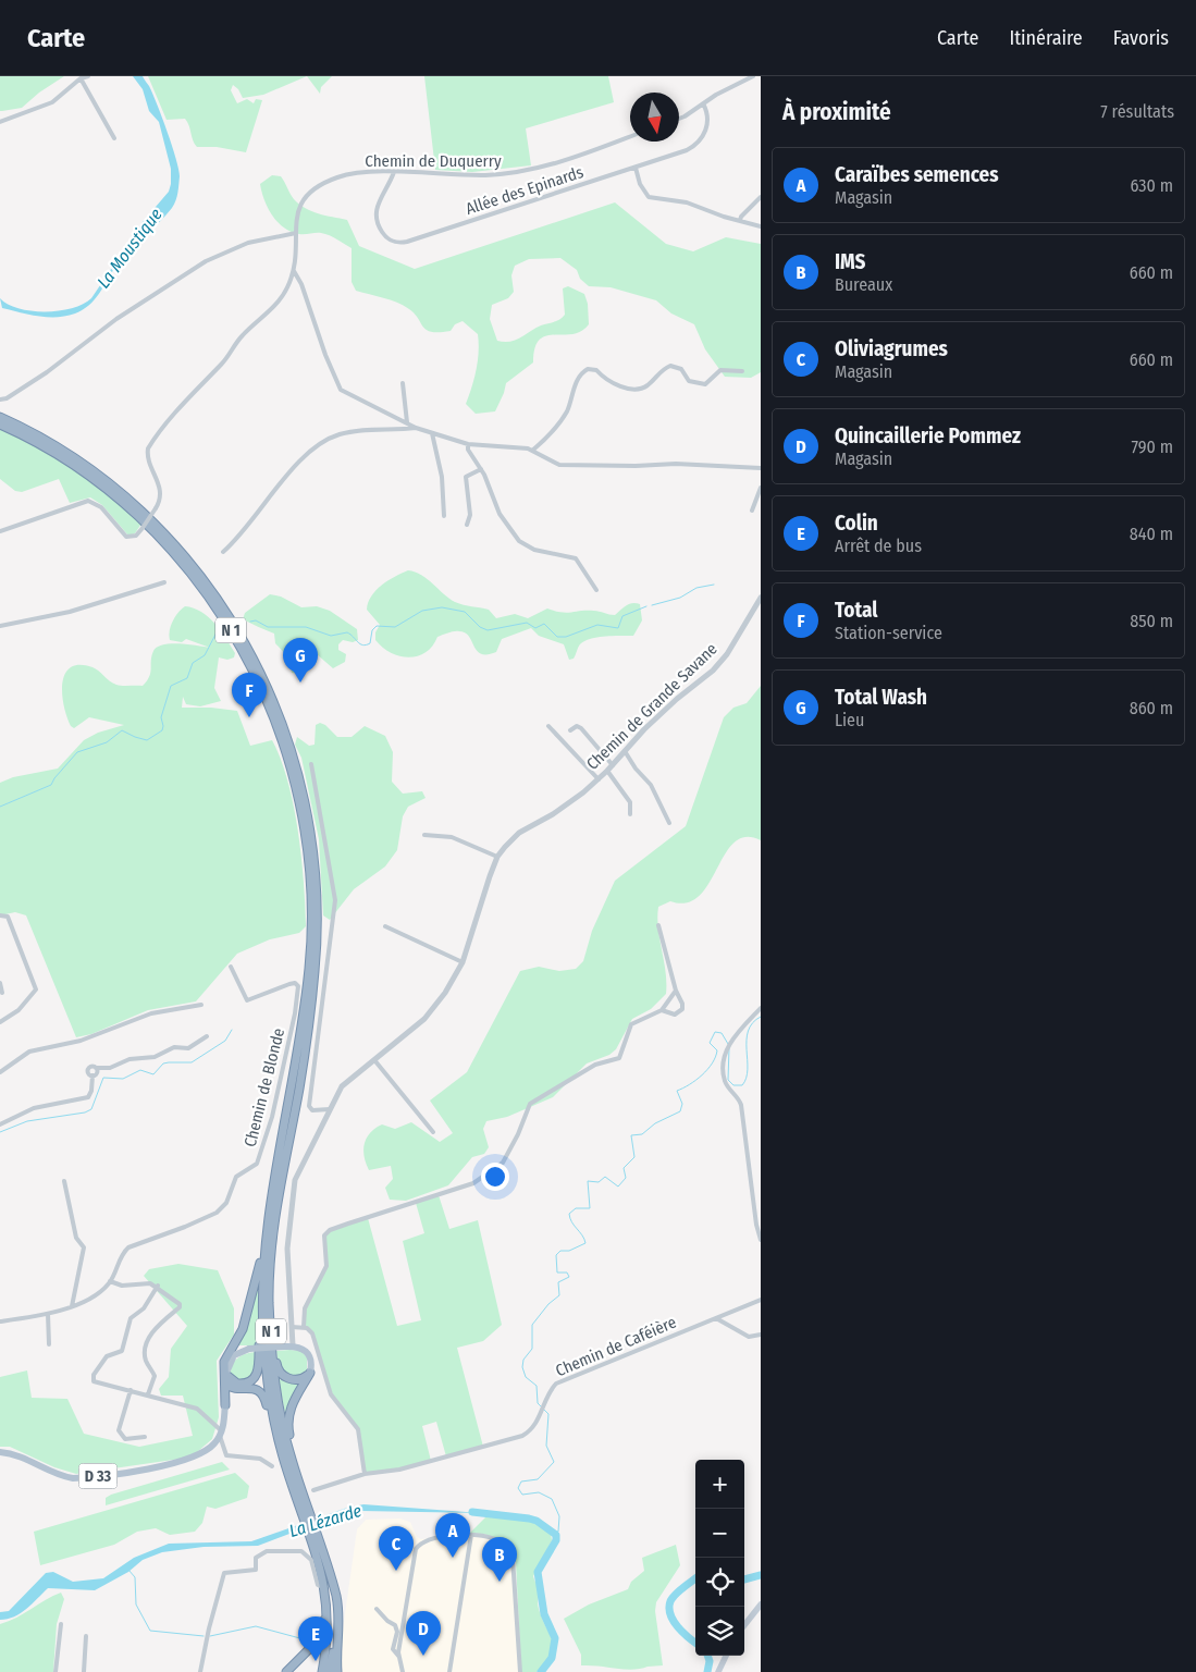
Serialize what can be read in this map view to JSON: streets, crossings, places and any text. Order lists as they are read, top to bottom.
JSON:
{
  "streets": {
    "highway": ["N 1"],
    "main road": ["D 33"],
    "street": [
      "Chemin de Duquerry",
      "Allée des Epinards",
      "Chemin de Grande Savane",
      "Chemin de Blonde",
      "Chemin de Caféière"
    ]
  },
  "crossings": [
    ["Chemin de Duquerry", "Allée des Epinards"]
  ],
  "water": ["La Moustique", "La Lézarde"],
  "north": "bottom",
  "page": {
    "header": "Carte",
    "nav": ["Carte", "Itinéraire", "Favoris"],
    "heading": ["À proximité", "7 résultats"],
    "list": [
      {
        "mark": "A",
        "name": "Caraïbes semences",
        "note": "Magasin",
        "value": "630 m"
      },
      {
        "mark": "B",
        "name": "IMS",
        "note": "Bureaux",
        "value": "660 m"
      },
      {
        "mark": "C",
        "name": "Oliviagrumes",
        "note": "Magasin",
        "value": "660 m"
      },
      {
        "mark": "D",
        "name": "Quincaillerie Pommez",
        "note": "Magasin",
        "value": "790 m"
      },
      {
        "mark": "E",
        "name": "Colin",
        "note": "Arrêt de bus",
        "value": "840 m"
      },
      {
        "mark": "F",
        "name": "Total",
        "note": "Station-service",
        "value": "850 m"
      },
      {
        "mark": "G",
        "name": "Total Wash",
        "note": "Lieu",
        "value": "860 m"
      }
    ],
    "pins": [
      "G",
      "F",
      "A",
      "C",
      "B",
      "D",
      "E"
    ],
    "map_buttons": ["+", "−"]
  }
}
